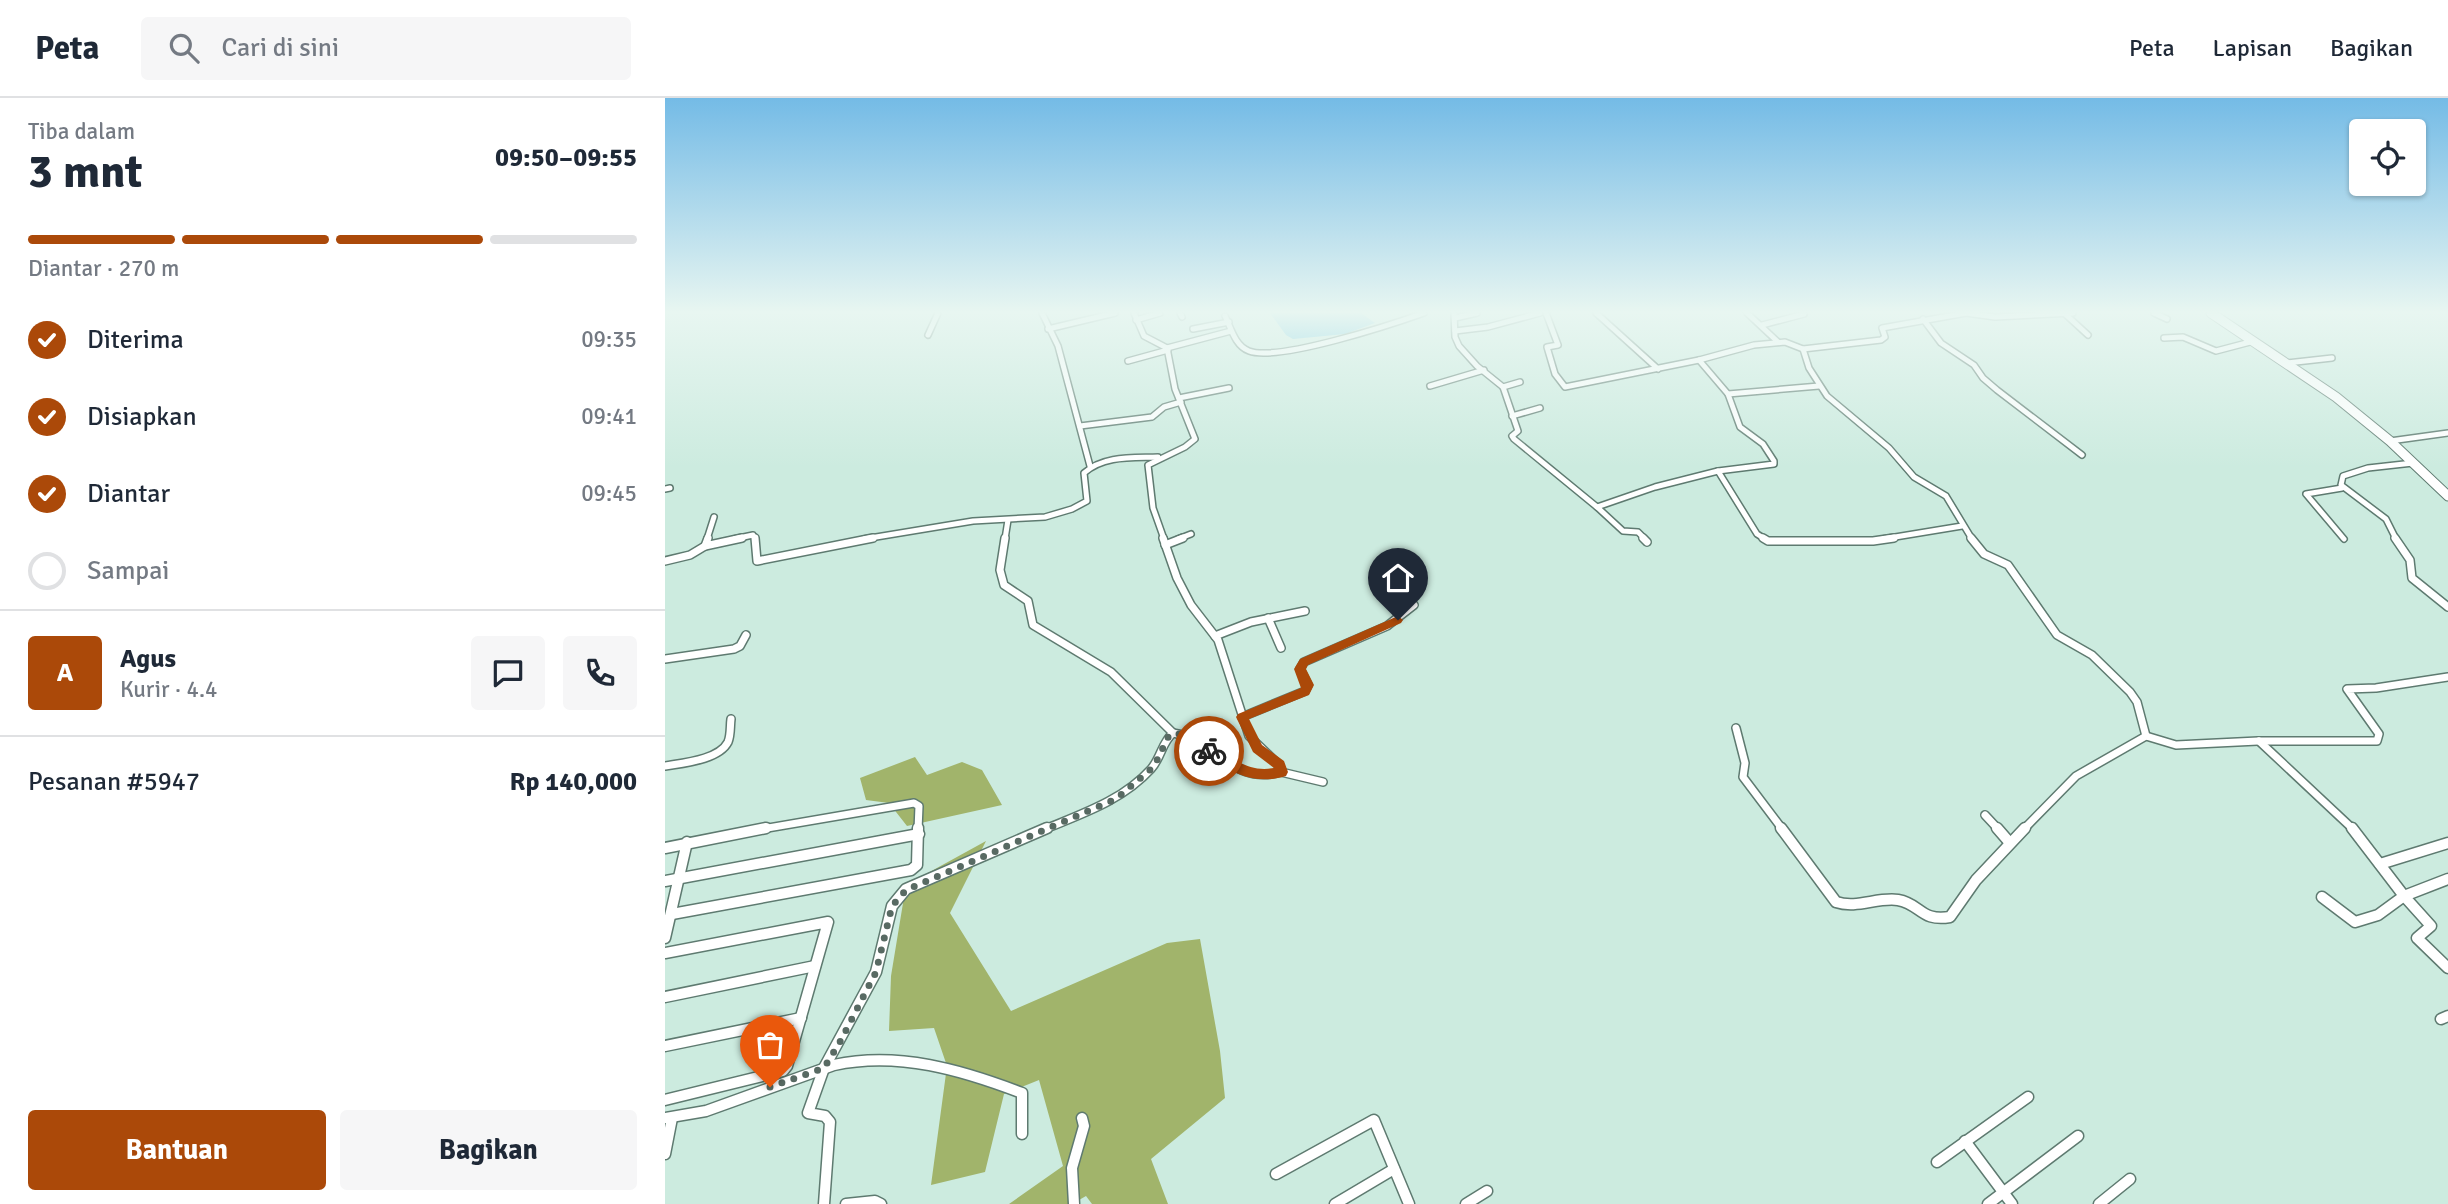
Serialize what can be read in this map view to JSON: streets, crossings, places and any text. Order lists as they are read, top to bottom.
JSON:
{
  "page": {
    "header": "Peta",
    "search": "Cari di sini",
    "nav": ["Peta", "Lapisan", "Bagikan"],
    "heading": ["3 mnt", "Tiba dalam", "09:50–09:55"],
    "panel": [
      "Agus",
      "Kurir · 4.4",
      "Pesanan #5947",
      "Rp 140,000"
    ],
    "bar": "Diantar · 270 m",
    "list": [
      ["Diterima", "09:35"],
      ["Disiapkan", "09:41"],
      ["Diantar", "09:45"],
      "Sampai"
    ],
    "round": "A",
    "buttons": ["Bantuan", "Bagikan"]
  }
}
